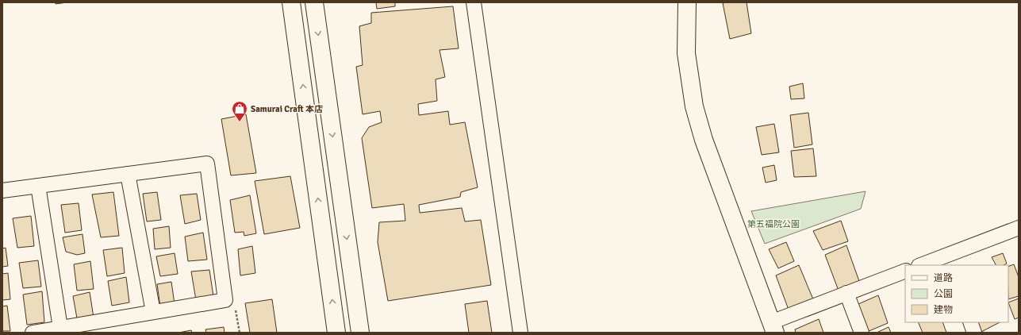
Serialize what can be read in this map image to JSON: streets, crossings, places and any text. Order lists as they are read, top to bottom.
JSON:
{
  "parks": ["第五福院公園"],
  "places": {
    "shop": ["Samurai Craft 本店"]
  },
  "legend": ["道路", "公園", "建物"]
}
